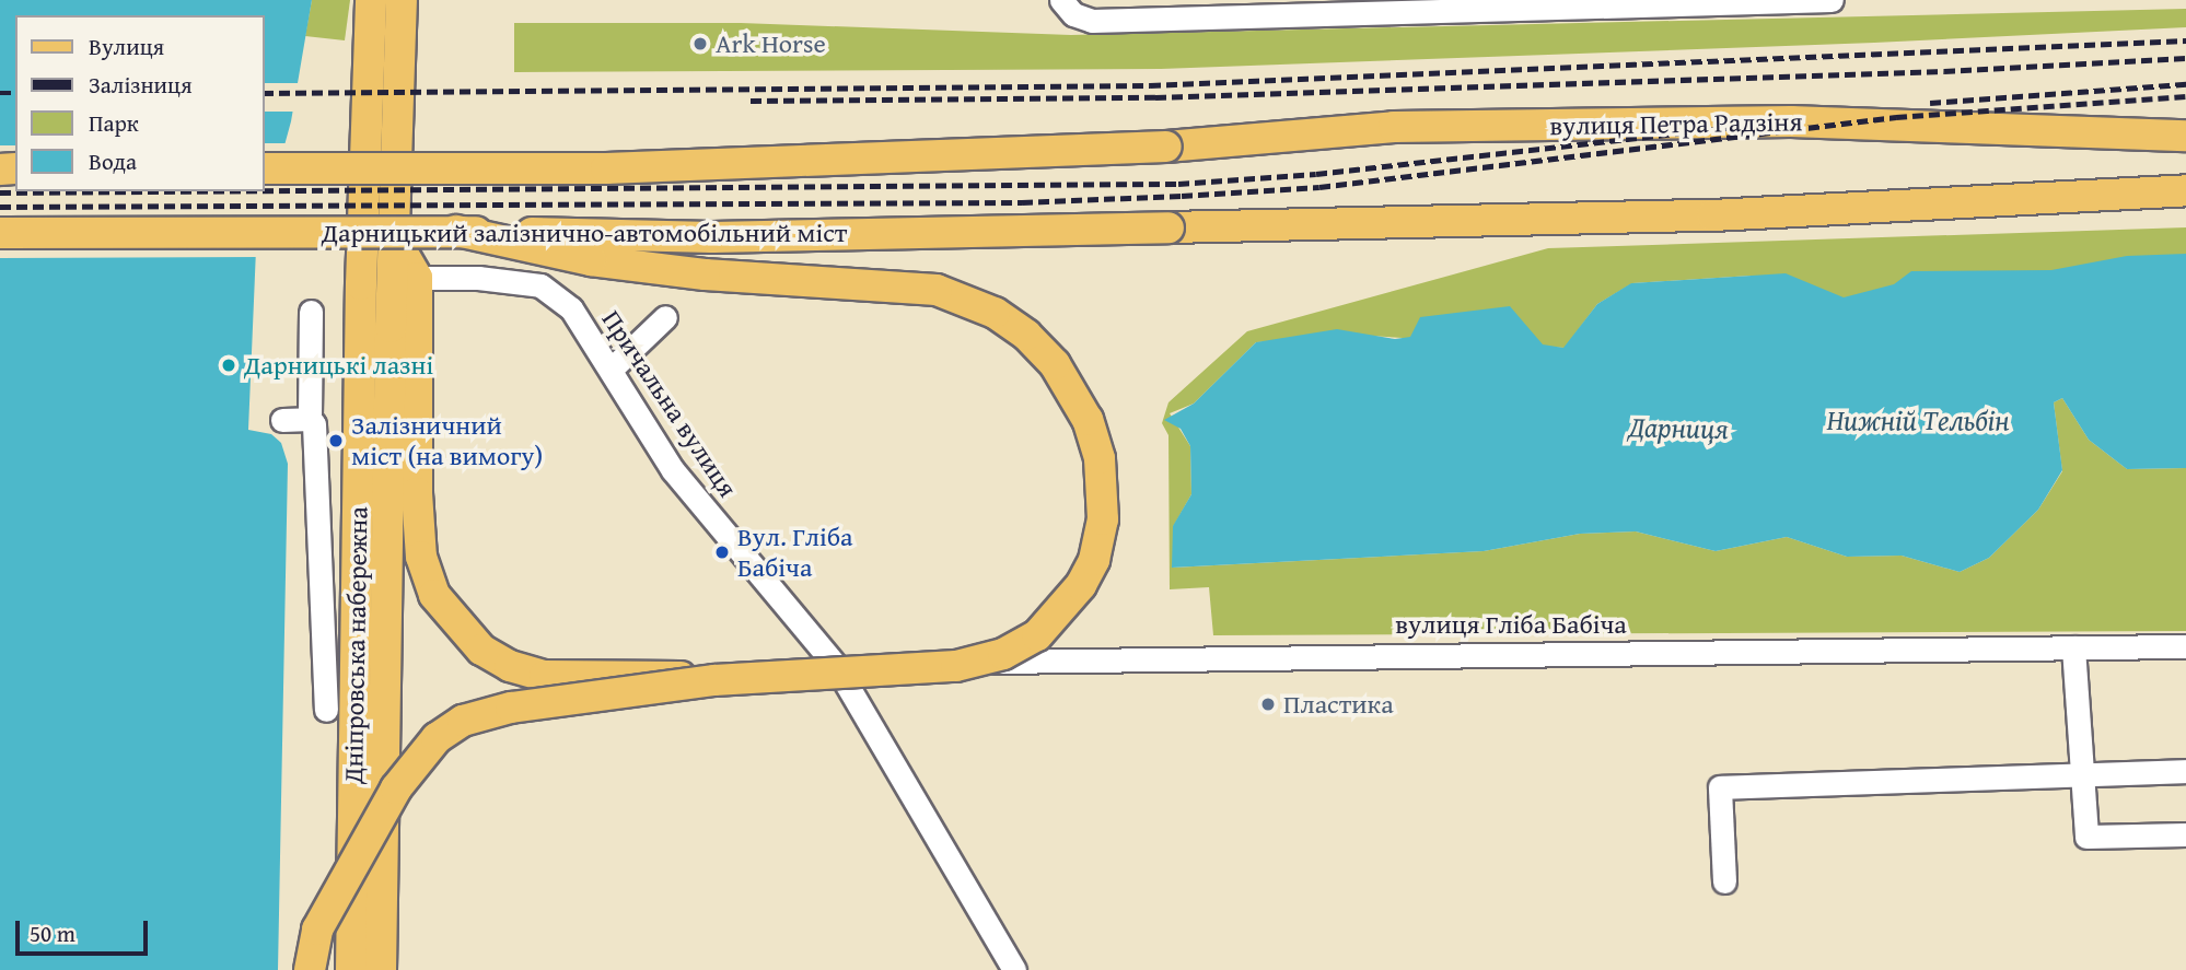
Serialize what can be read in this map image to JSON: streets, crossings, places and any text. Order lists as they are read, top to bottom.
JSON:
{
  "streets": {
    "main road": ["вулиця Петра Радзіня", "Дарницький залізнично-автомобільний міст", "Дніпровська набережна"],
    "street": ["Причальна вулиця", "вулиця Гліба Бабіча"]
  },
  "crossings": [
    ["Причальна вулиця", "вулиця Гліба Бабіча"]
  ],
  "water": ["Нижній Тельбін", "Дарниця"],
  "places": [
    "Ark Horse",
    "Дарницькі лазні",
    "Залізничний міст (на вимогу)",
    "Вул. Гліба Бабіча",
    "Пластика"
  ],
  "legend": [
    "Вулиця",
    "Залізниця",
    "Парк",
    "Вода"
  ],
  "scale_bar": "50 m"
}
